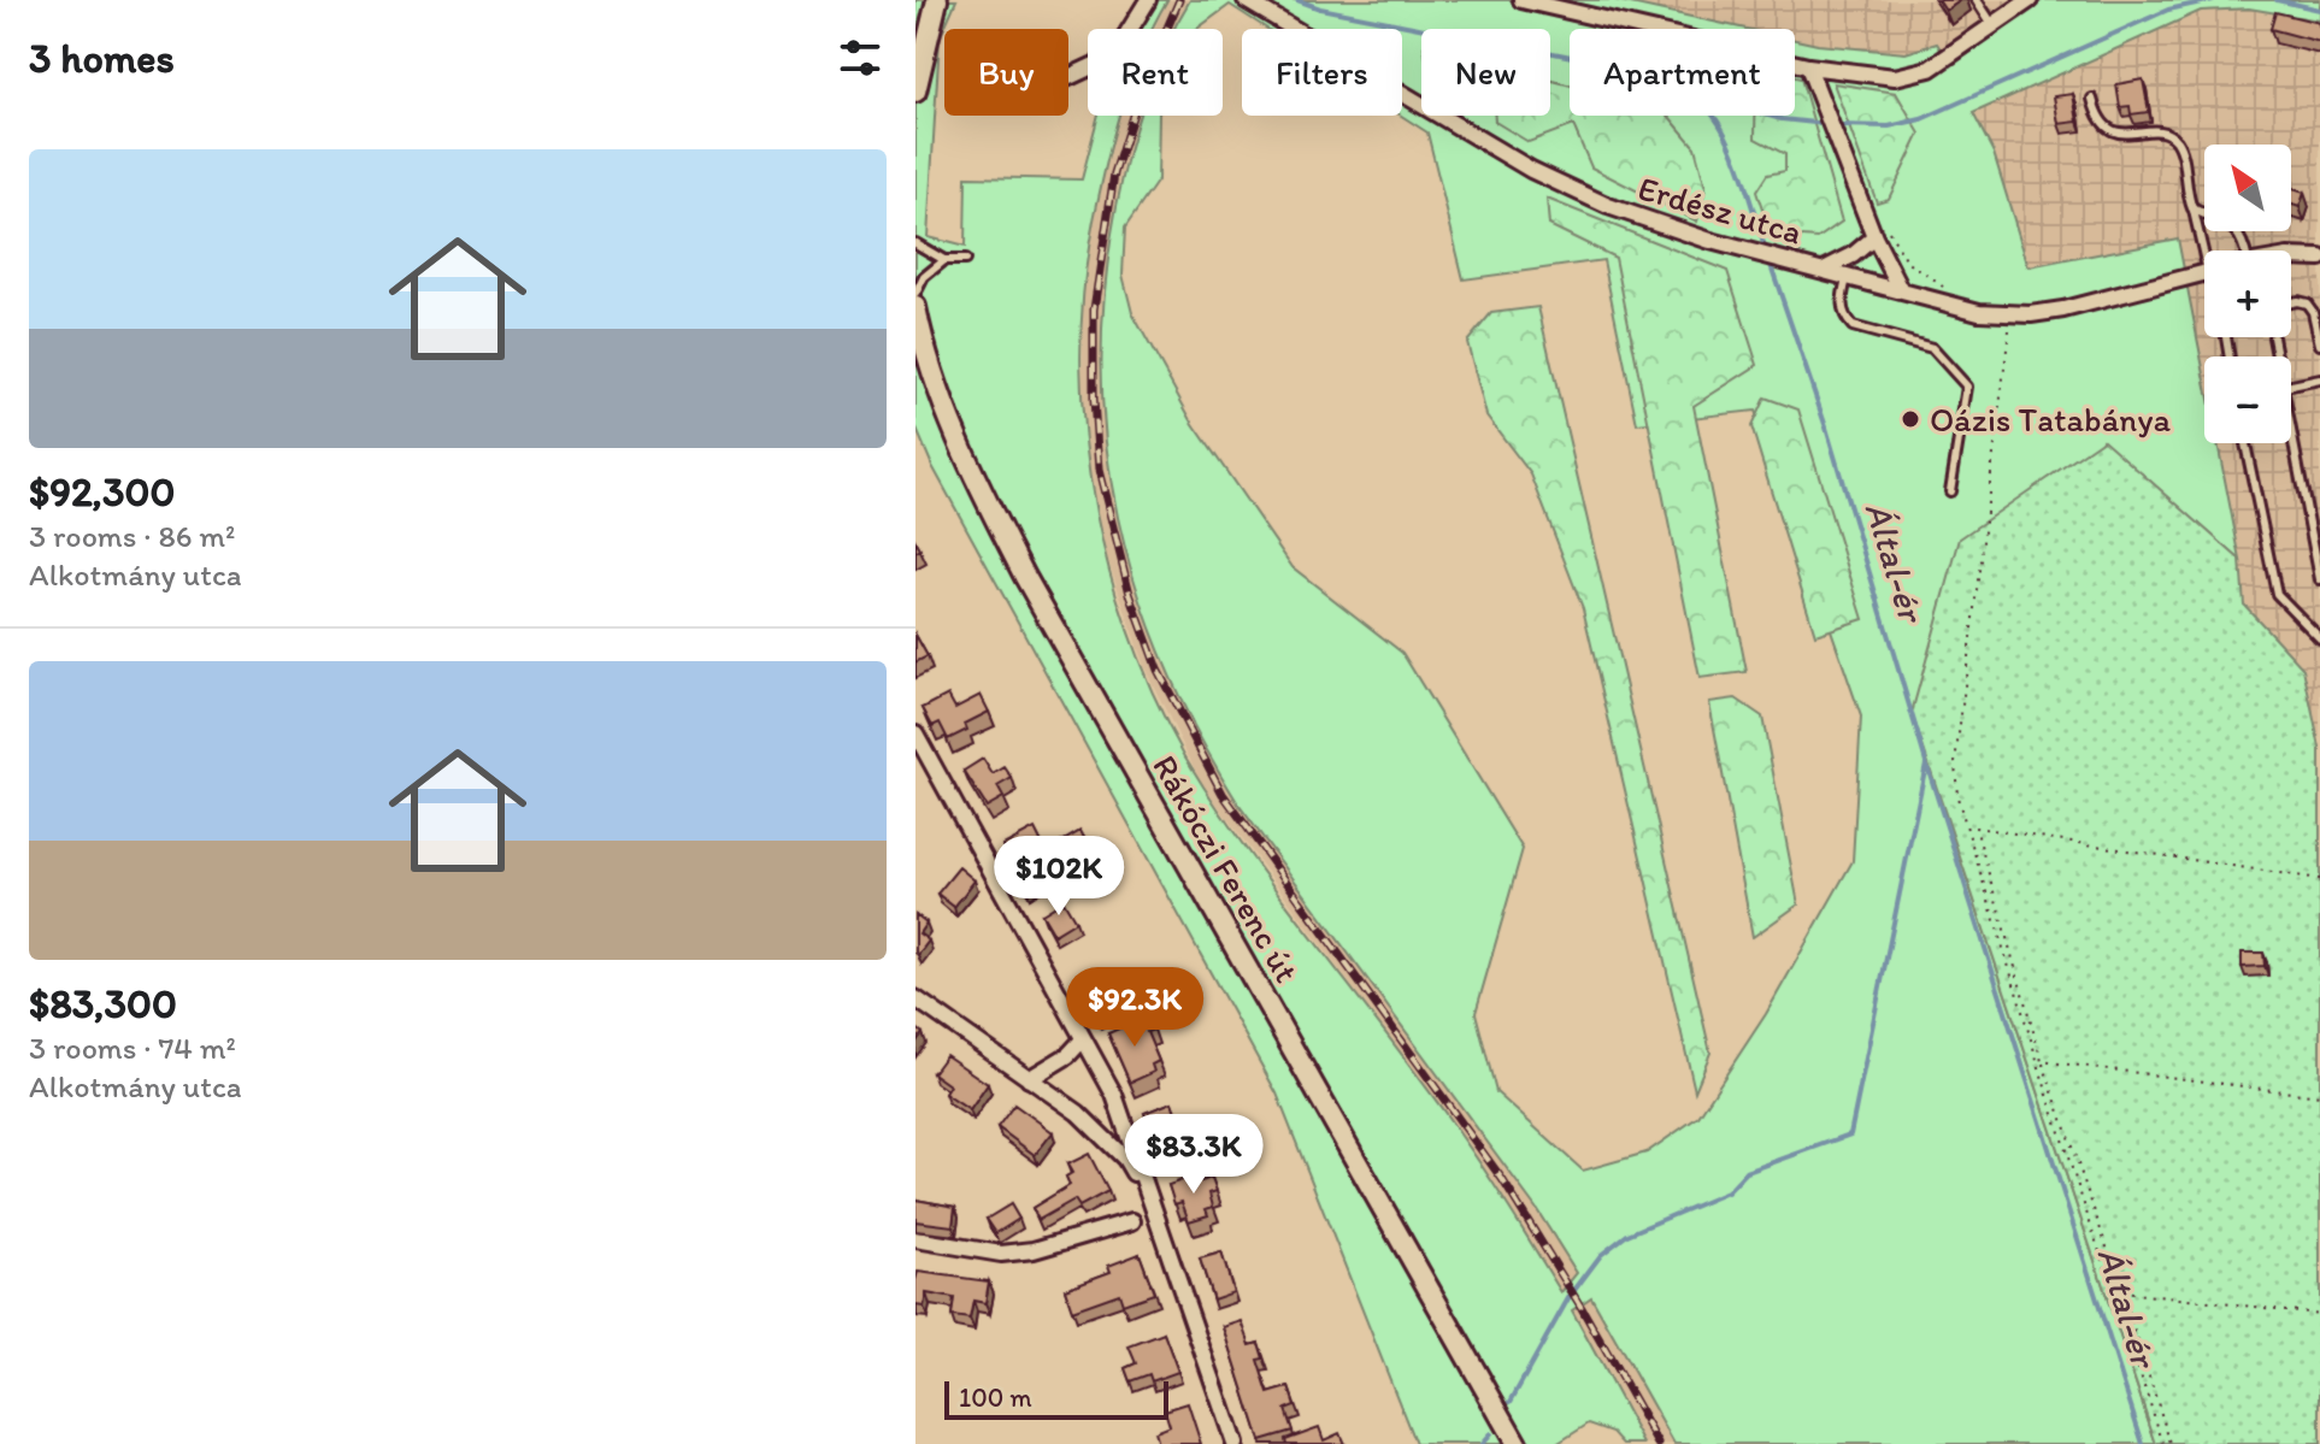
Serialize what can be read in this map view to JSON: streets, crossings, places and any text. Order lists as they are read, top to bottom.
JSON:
{
  "streets": {
    "main road": ["Rákóczi Ferenc út"],
    "street": ["Erdész utca"]
  },
  "water": ["Által-ér"],
  "places": ["Oázis Tatabánya"],
  "scale_bar": "100 m",
  "north": "top left",
  "page": {
    "heading": "3 homes",
    "chip": [
      "Buy",
      "Rent",
      "Filters",
      "New",
      "Apartment"
    ],
    "list": [
      {
        "name": "$92,300",
        "note": "3 rooms · 86 m² · Alkotmány utca"
      },
      {
        "name": "$83,300",
        "note": "3 rooms · 74 m² · Alkotmány utca"
      }
    ],
    "map_buttons": ["+", "−"],
    "price": ["$102K", "$92.3K", "$83.3K"],
    "scale": "100 m"
  }
}
